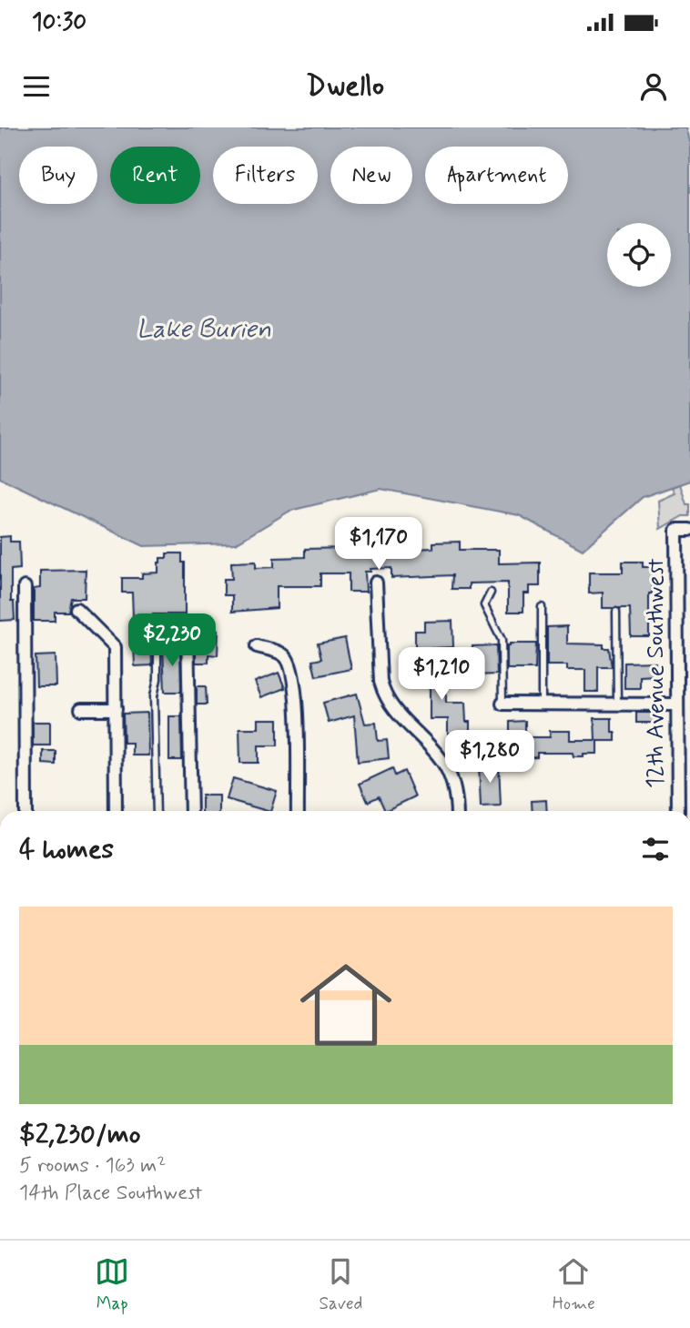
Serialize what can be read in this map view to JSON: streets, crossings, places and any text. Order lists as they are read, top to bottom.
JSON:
{
  "streets": {
    "street": ["12th Avenue Southwest"]
  },
  "water": ["Lake Burien"],
  "page": {
    "status": "10:30",
    "header": "Dwello",
    "chip": [
      "Buy",
      "Rent",
      "Filters",
      "New",
      "Apartment"
    ],
    "price": [
      "$1,170",
      "$2,230",
      "$1,210",
      "$1,280"
    ],
    "heading": "4 homes",
    "list": [
      {
        "name": "$2,230/mo",
        "note": "5 rooms · 163 m² · 14th Place Southwest"
      }
    ],
    "tabs": ["Map", "Saved", "Home"]
  }
}
